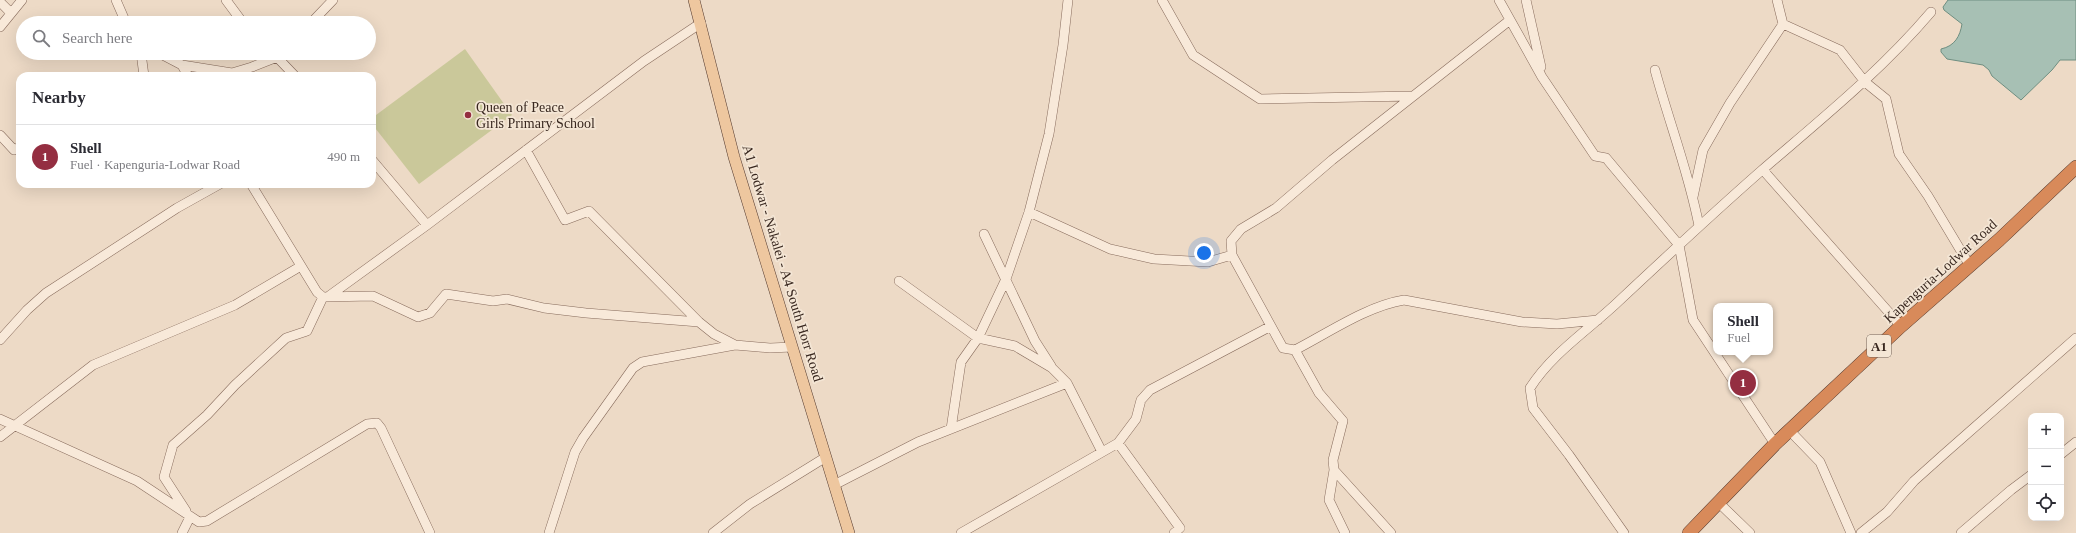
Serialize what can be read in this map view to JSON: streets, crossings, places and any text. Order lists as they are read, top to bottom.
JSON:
{
  "streets": {
    "highway": ["Kapenguria-Lodwar Road", "A1"],
    "main road": ["A1 Lodwar - Nakalei - A4 South Horr Road"]
  },
  "places": ["Queen of Peace Girls Primary School"],
  "page": {
    "search": "Search here",
    "heading": "Nearby",
    "list": [
      {
        "mark": "1",
        "name": "Shell",
        "note": "Fuel · Kapenguria-Lodwar Road",
        "value": "490 m"
      }
    ],
    "popup": ["Shell", "Fuel"],
    "pins": "1",
    "map_buttons": ["+", "−"]
  }
}
